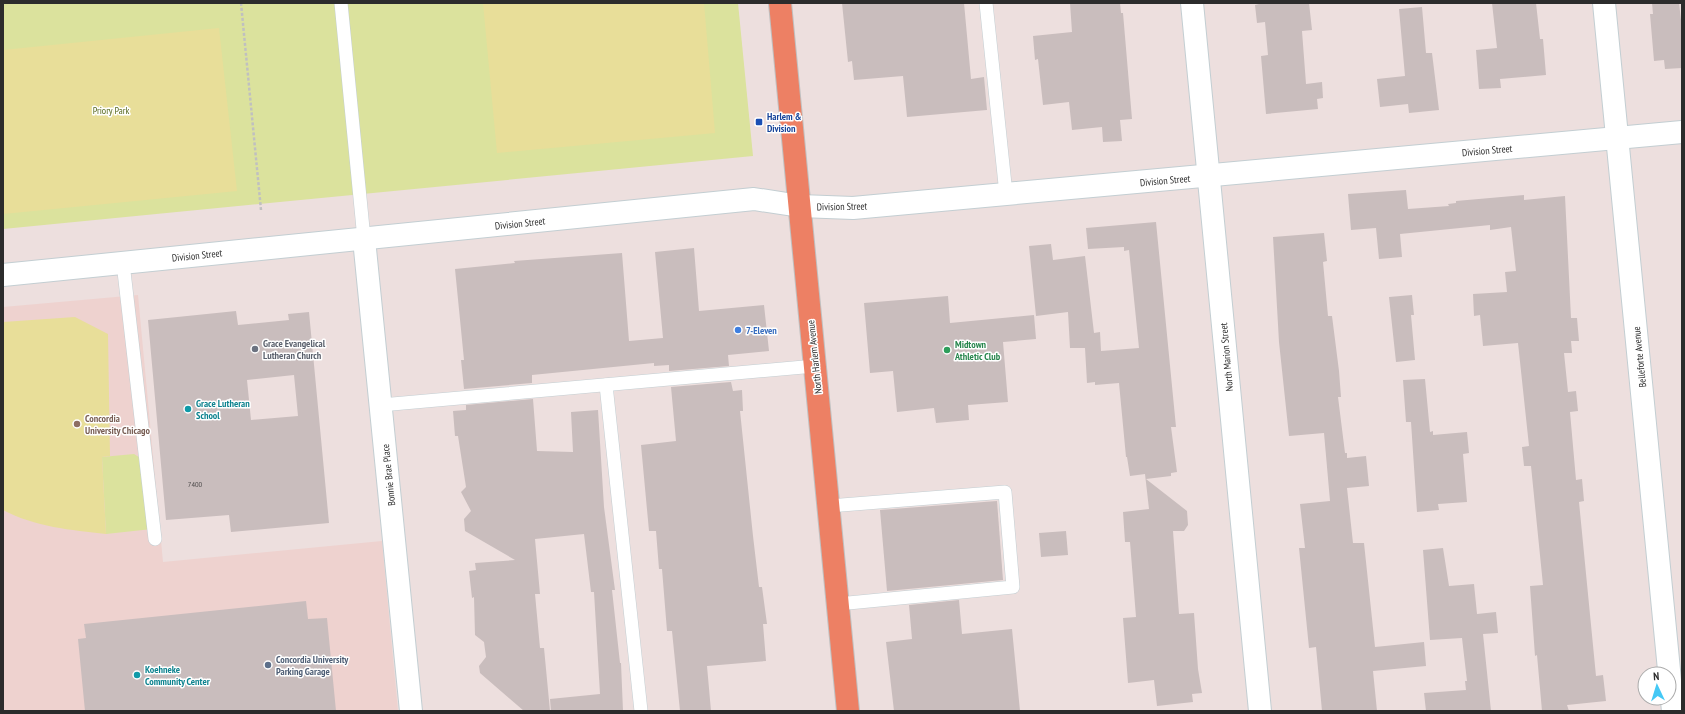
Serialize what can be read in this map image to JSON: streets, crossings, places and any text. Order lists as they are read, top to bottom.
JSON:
{
  "streets": {
    "main road": ["North Harlem Avenue"],
    "street": [
      "Division Street",
      "North Marion Street",
      "Belleforte Avenue",
      "Bonnie Brae Place"
    ]
  },
  "crossings": [
    ["Division Street", "North Harlem Avenue"],
    ["Division Street", "North Marion Street"],
    ["Division Street", "Belleforte Avenue"],
    ["Division Street", "Bonnie Brae Place"]
  ],
  "parks": ["Priory Park"],
  "places": {
    "transit": ["Harlem & Division"],
    "other": [
      "7-Eleven",
      "Grace Evangelical Lutheran Church",
      "Midtown Athletic Club",
      "Grace Lutheran School",
      "Concordia University Chicago",
      "Concordia University Parking Garage",
      "Koehneke Community Center"
    ]
  },
  "house_numbers": ["7400"],
  "north": "top"
}
